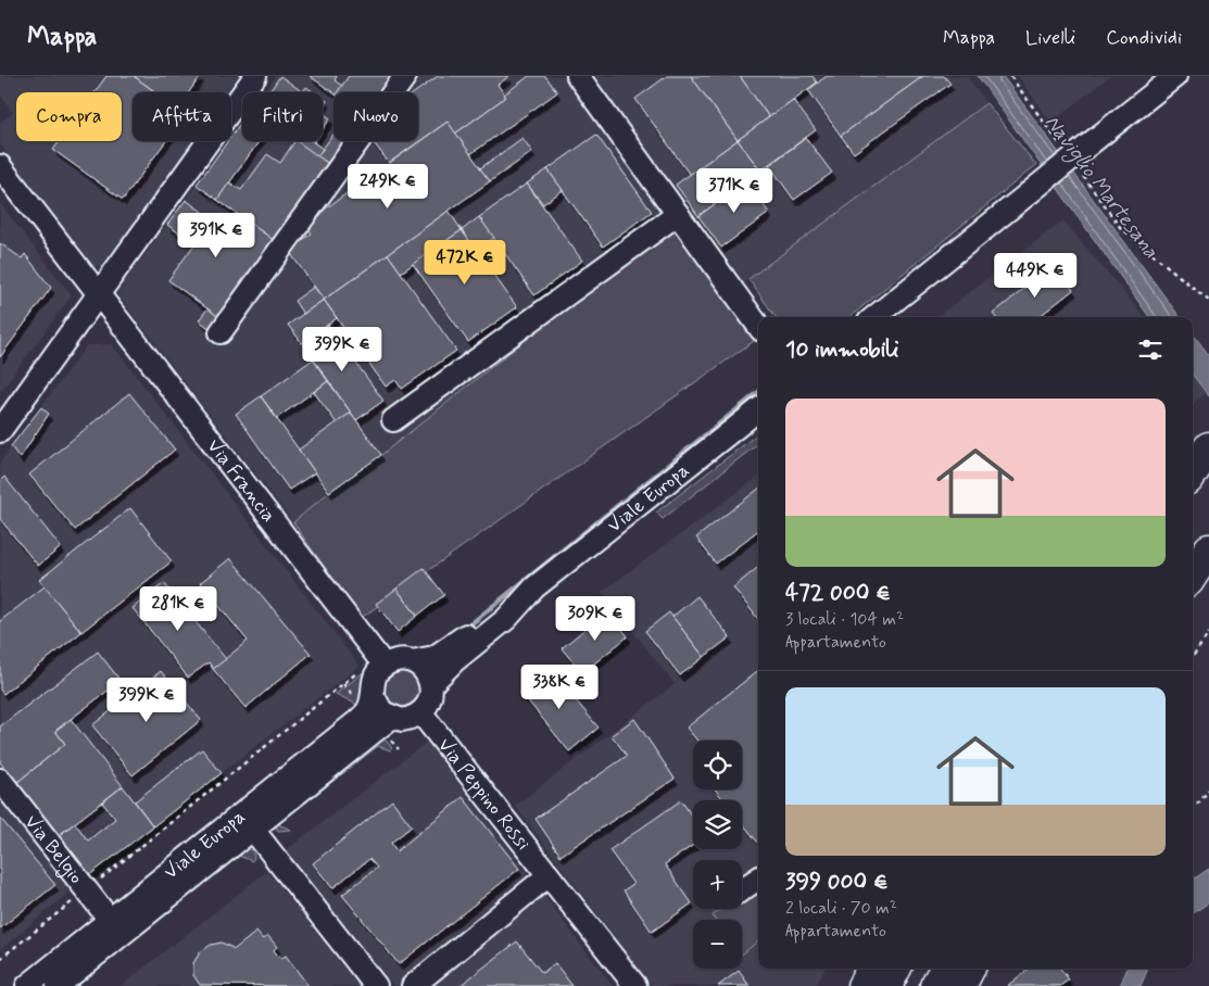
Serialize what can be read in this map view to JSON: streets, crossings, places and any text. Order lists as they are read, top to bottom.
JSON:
{
  "streets": {
    "street": [
      "Via Francia",
      "Viale Europa",
      "Via Peppino Rossi",
      "Via Belgio"
    ]
  },
  "crossings": [
    ["Via Francia", "Viale Europa"],
    ["Via Francia", "Via Peppino Rossi"],
    ["Viale Europa", "Via Peppino Rossi"],
    ["Viale Europa", "Via Belgio"]
  ],
  "water": ["Naviglio Martesana"],
  "page": {
    "header": "Mappa",
    "nav": ["Mappa", "Livelli", "Condividi"],
    "chip": [
      "Compra",
      "Affitta",
      "Filtri",
      "Nuovo"
    ],
    "price": [
      "249K €",
      "371K €",
      "391K €",
      "472K €",
      "449K €",
      "399K €",
      "281K €",
      "309K €",
      "338K €",
      "399K €"
    ],
    "heading": "10 immobili",
    "list": [
      {
        "name": "472 000 €",
        "note": "3 locali · 104 m² · Appartamento"
      },
      {
        "name": "399 000 €",
        "note": "2 locali · 70 m² · Appartamento"
      }
    ],
    "map_buttons": ["+", "−"]
  }
}
